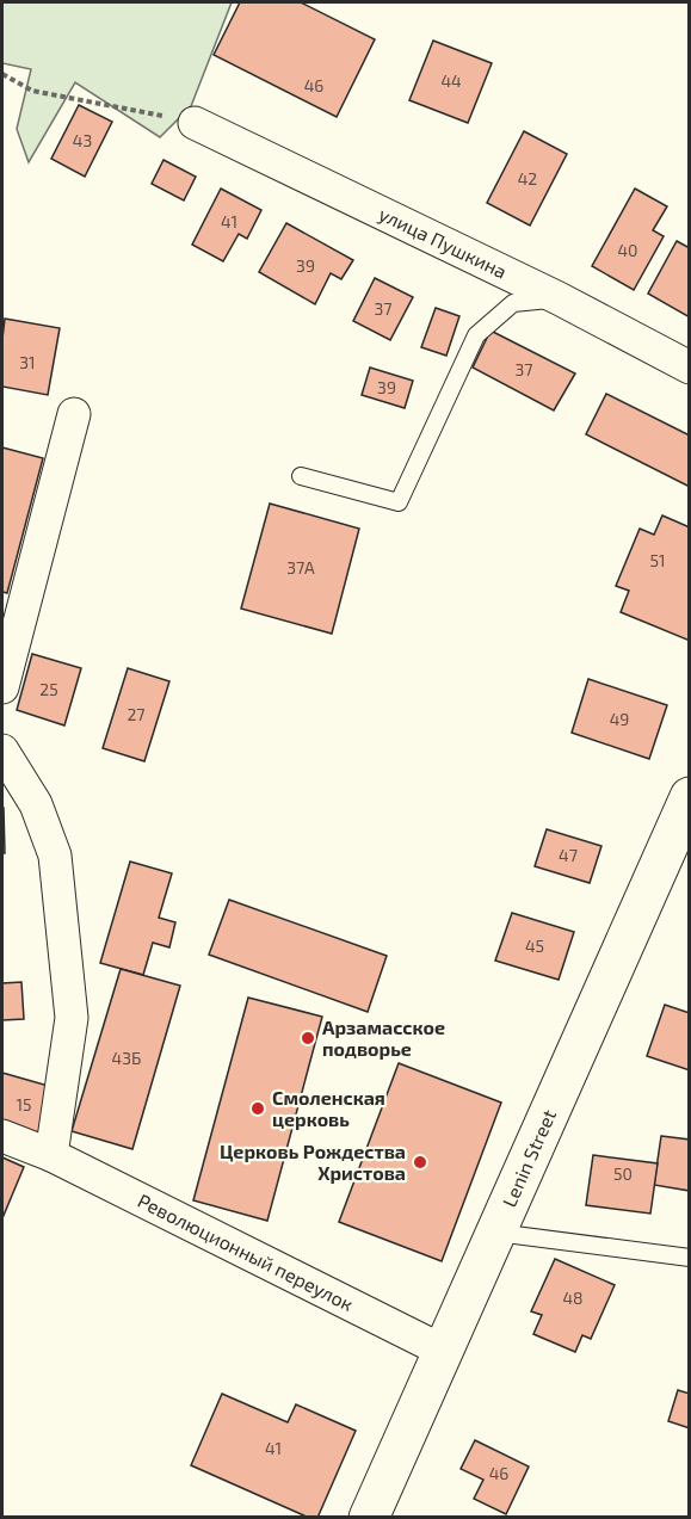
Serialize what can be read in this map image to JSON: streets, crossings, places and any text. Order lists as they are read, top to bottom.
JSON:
{
  "streets": {
    "main road": ["Lenin Street"],
    "street": ["улица Пушкина", "Революционный переулок"]
  },
  "crossings": [
    ["Lenin Street", "Революционный переулок"]
  ],
  "places": ["Арзамасское подворье", "Смоленская церковь", "Церковь Рождества Христова"],
  "house_numbers": [
    "44",
    "46",
    "43",
    "42",
    "41",
    "40",
    "39",
    "37",
    "31",
    "37",
    "39",
    "51",
    "37А",
    "25",
    "27",
    "49",
    "47",
    "45",
    "43Б",
    "15",
    "50",
    "48",
    "41",
    "46"
  ]
}
